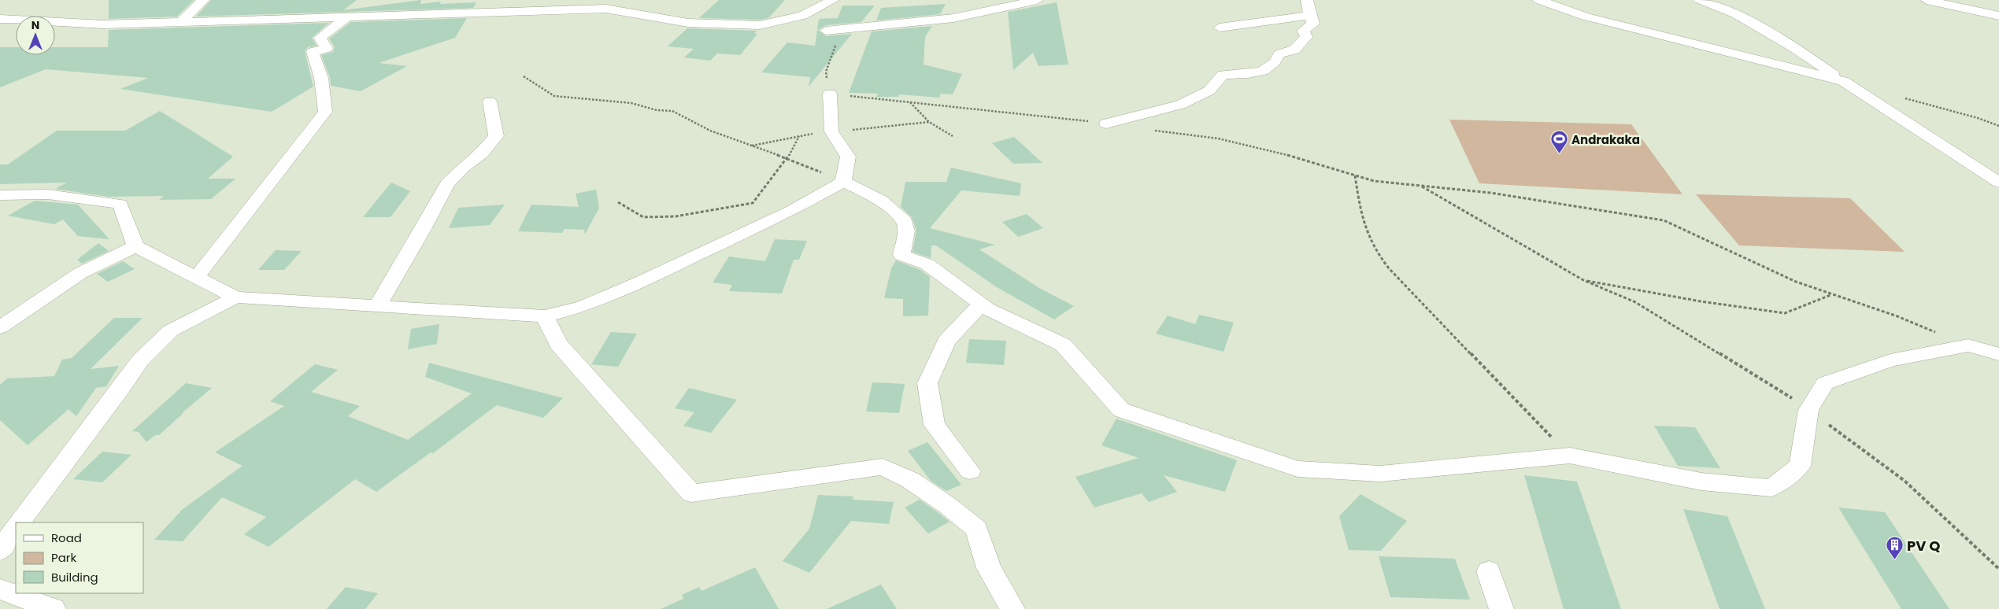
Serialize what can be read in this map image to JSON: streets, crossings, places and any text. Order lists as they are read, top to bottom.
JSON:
{
  "places": {
    "sports": ["Andrakaka"],
    "building": ["PV Q"]
  },
  "legend": ["Road", "Park", "Building"],
  "north": "top"
}
